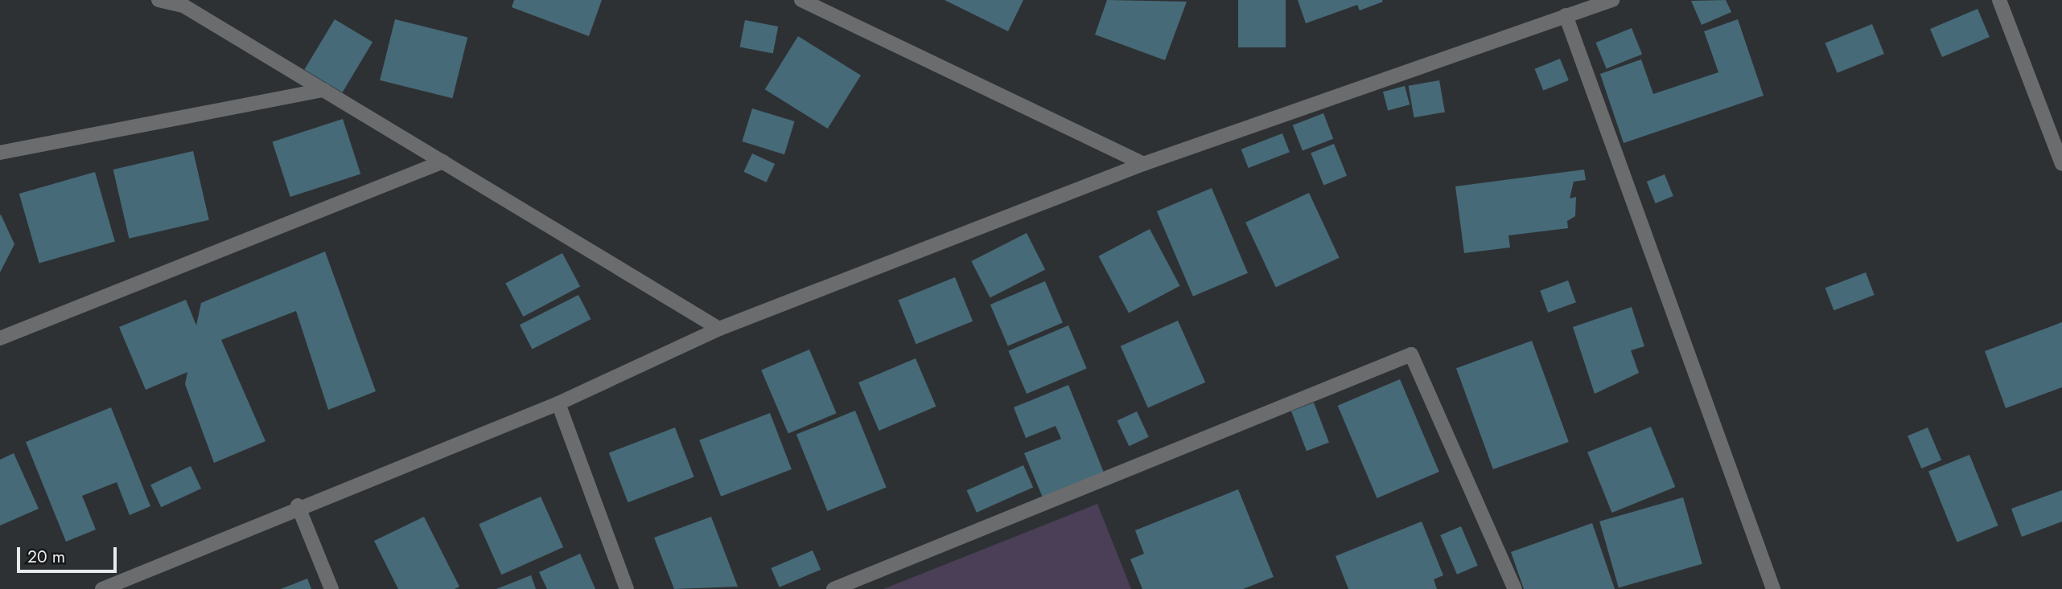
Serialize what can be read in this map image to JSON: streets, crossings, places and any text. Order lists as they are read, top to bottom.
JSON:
{
  "scale_bar": "20 m"
}
